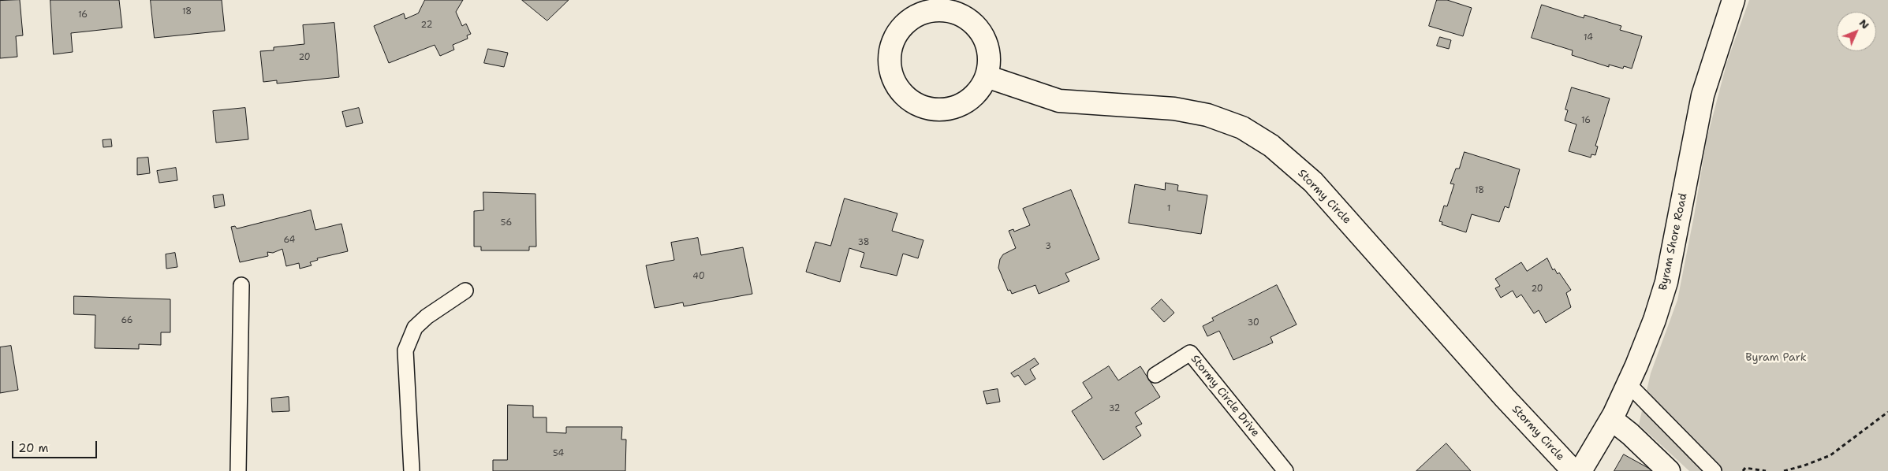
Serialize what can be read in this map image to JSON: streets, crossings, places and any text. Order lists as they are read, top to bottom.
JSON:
{
  "streets": {
    "street": ["Stormy Circle", "Byram Shore Road"],
    "lane": ["Stormy Circle Drive"]
  },
  "parks": ["Byram Park"],
  "house_numbers": [
    "18",
    "16",
    "22",
    "14",
    "20",
    "16",
    "18",
    "1",
    "56",
    "64",
    "38",
    "3",
    "40",
    "20",
    "66",
    "30",
    "32",
    "54"
  ],
  "scale_bar": "20 m",
  "north": "top right"
}
